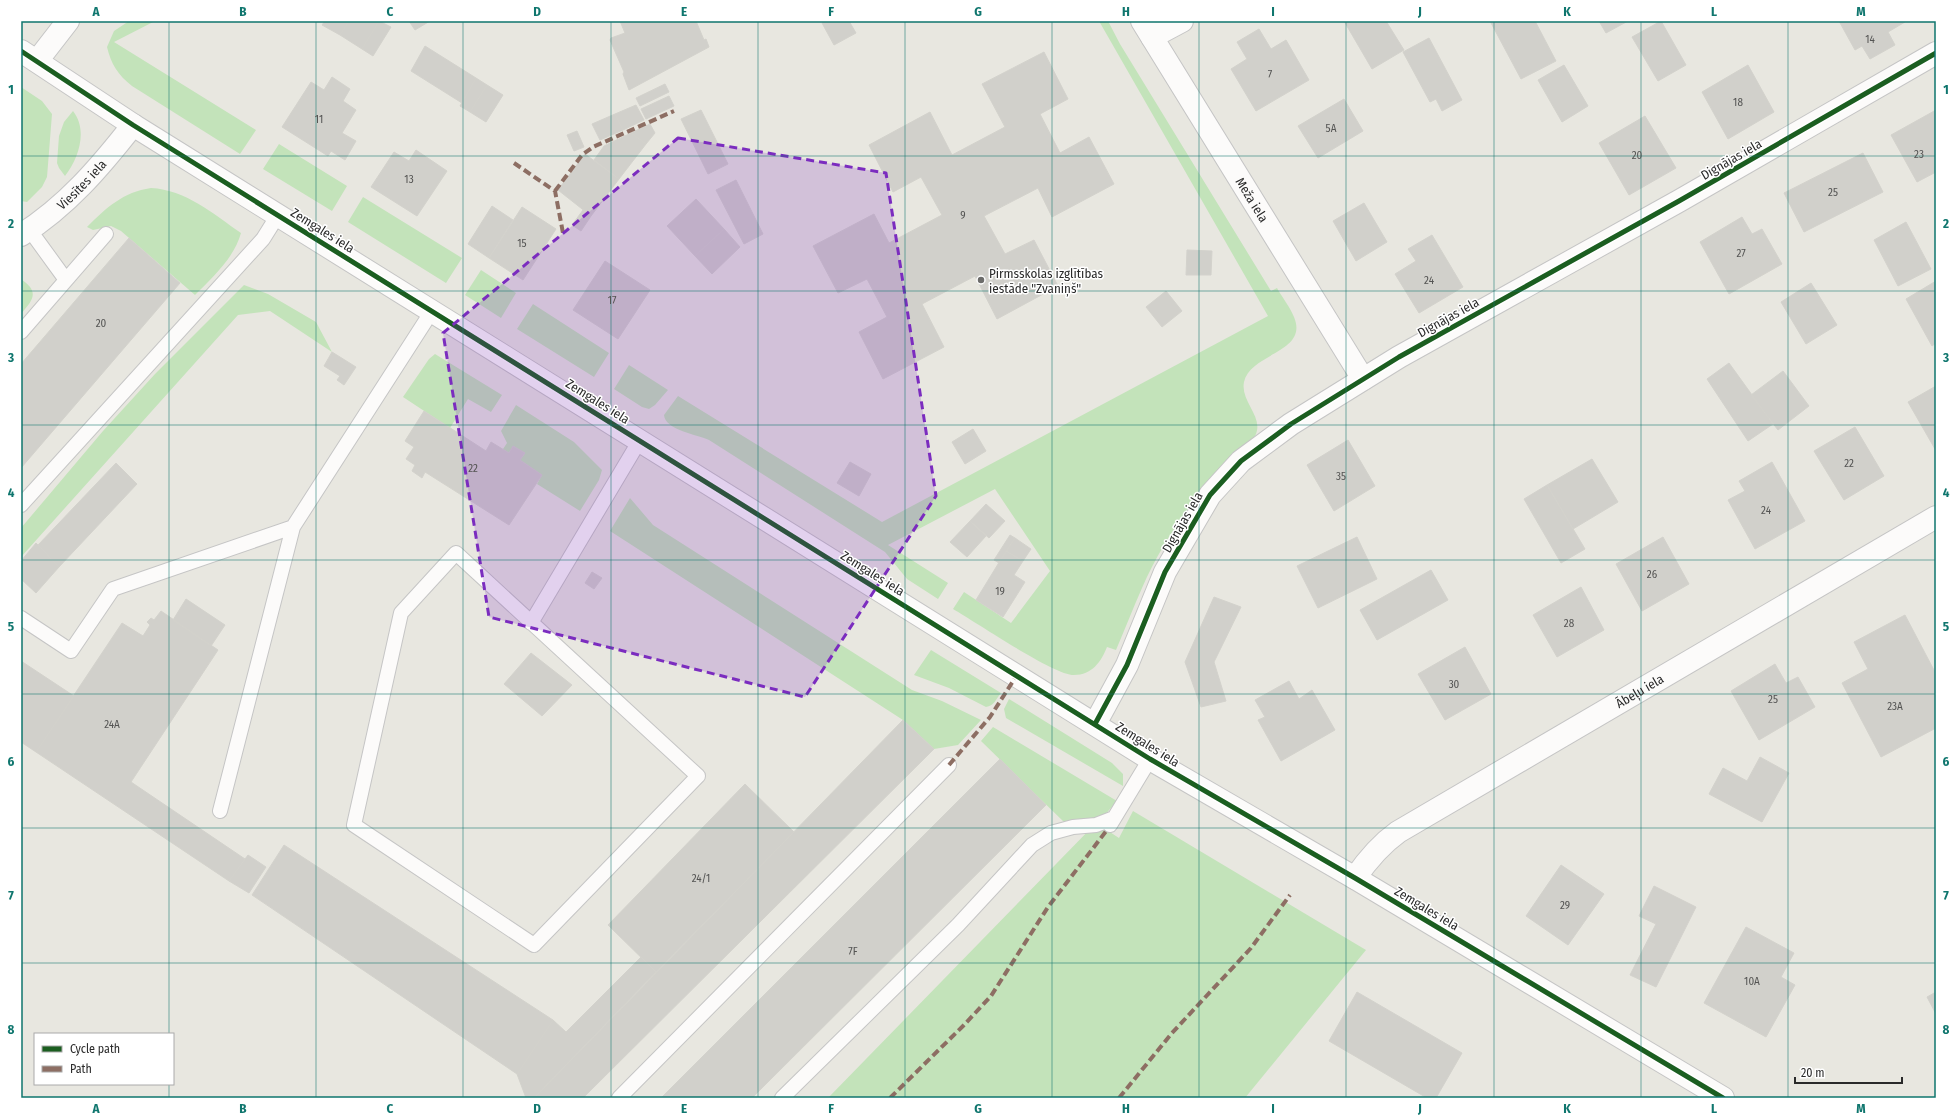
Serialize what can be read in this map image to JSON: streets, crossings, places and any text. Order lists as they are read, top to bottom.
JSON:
{
  "streets": {
    "street": [
      "Dignājas iela",
      "Viesītes iela",
      "Meža iela",
      "Zemgales iela",
      "Ābeļu iela"
    ]
  },
  "crossings": [
    ["Dignājas iela", "Meža iela"],
    ["Dignājas iela", "Zemgales iela"],
    ["Viesītes iela", "Zemgales iela"],
    ["Zemgales iela", "Ābeļu iela"]
  ],
  "places": ["Pirmsskolas izglītības iestāde \"Zvaniņš\""],
  "house_numbers": [
    "14",
    "7",
    "18",
    "11",
    "5A",
    "23",
    "20",
    "13",
    "25",
    "9",
    "15",
    "27",
    "24",
    "17",
    "20",
    "22",
    "22",
    "35",
    "24",
    "26",
    "19",
    "28",
    "30",
    "25",
    "23A",
    "24A",
    "24/1",
    "29",
    "7F",
    "10A"
  ],
  "legend": ["Cycle path", "Path"],
  "scale_bar": "20 m",
  "grid": {
    "columns": [
      "A",
      "B",
      "C",
      "D",
      "E",
      "F",
      "G",
      "H",
      "I",
      "J",
      "K",
      "L",
      "M"
    ],
    "rows": [
      "1",
      "2",
      "3",
      "4",
      "5",
      "6",
      "7",
      "8"
    ]
  }
}
